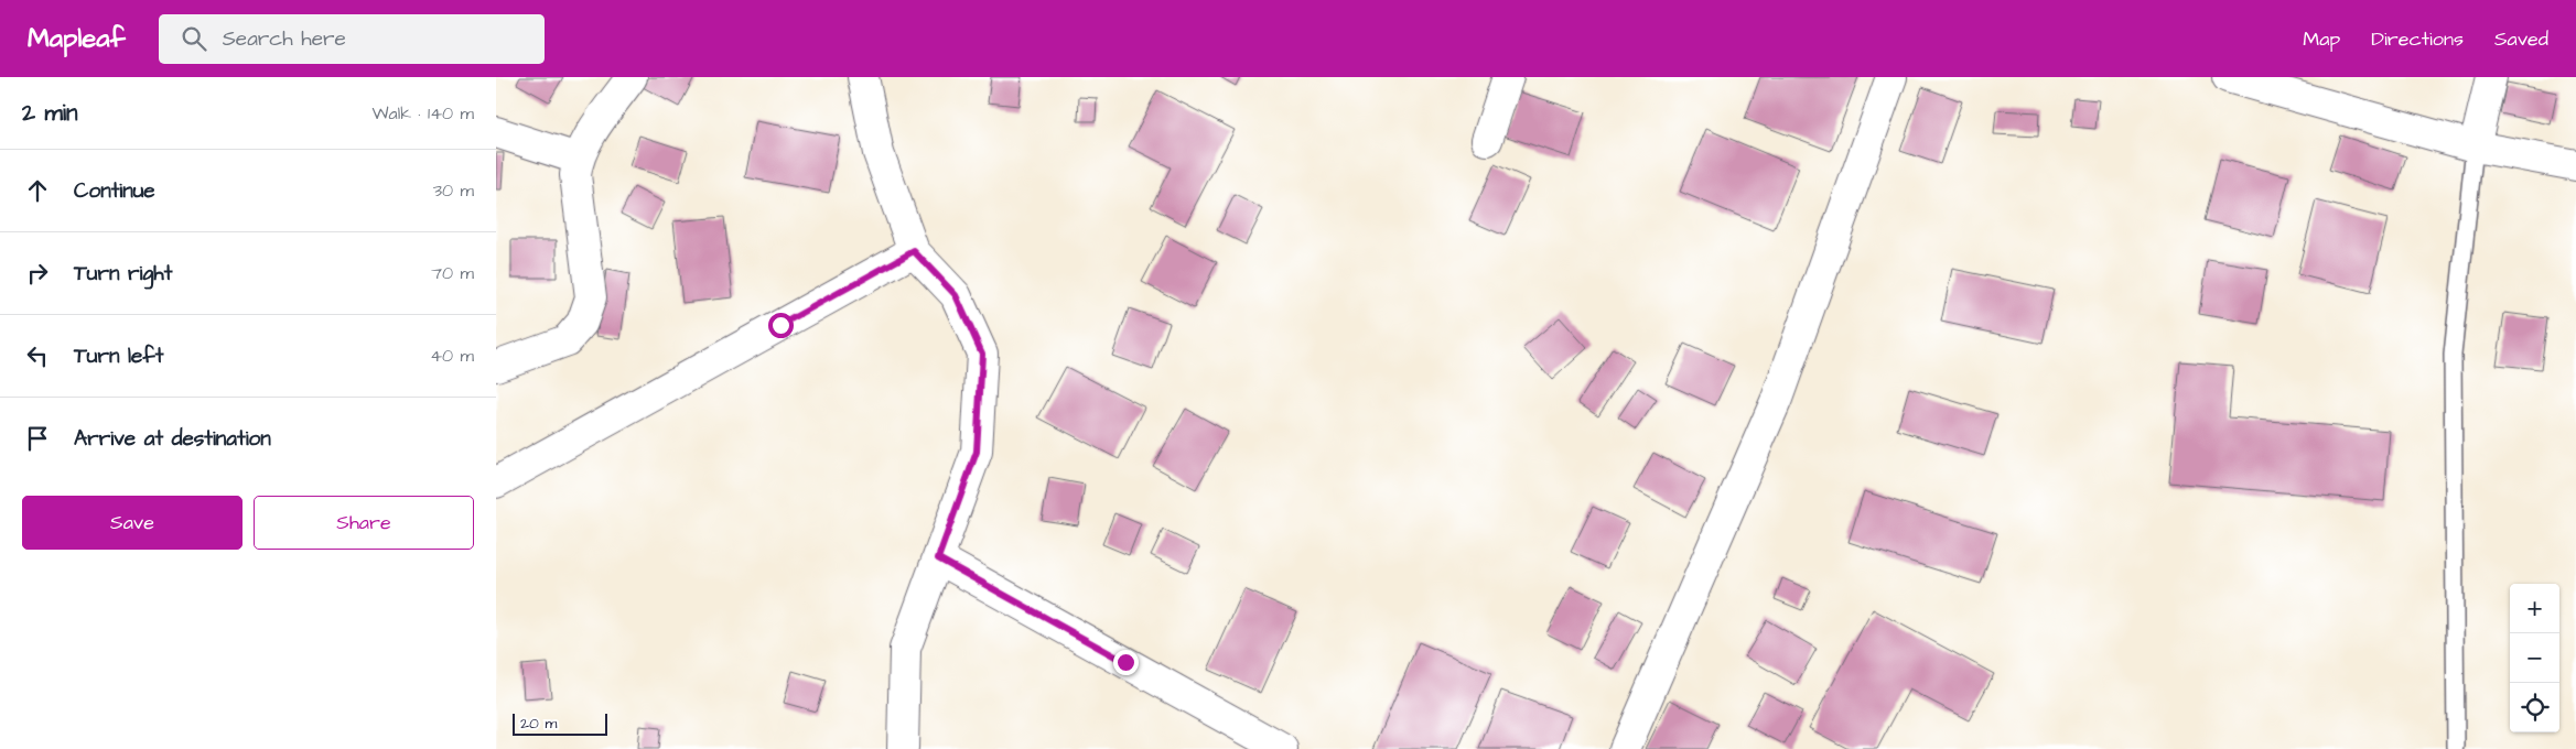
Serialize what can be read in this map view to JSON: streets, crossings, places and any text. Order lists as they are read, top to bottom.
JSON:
{
  "scale_bar": "20 m",
  "page": {
    "header": "Mapleaf",
    "search": "Search here",
    "nav": ["Map", "Directions", "Saved"],
    "heading": ["2 min", "Walk · 140 m"],
    "list": [
      ["Continue", "30 m"],
      ["Turn right", "70 m"],
      ["Turn left", "40 m"],
      "Arrive at destination"
    ],
    "buttons": ["Save", "Share"],
    "map_buttons": ["+", "−"],
    "scale": "20 m"
  }
}
